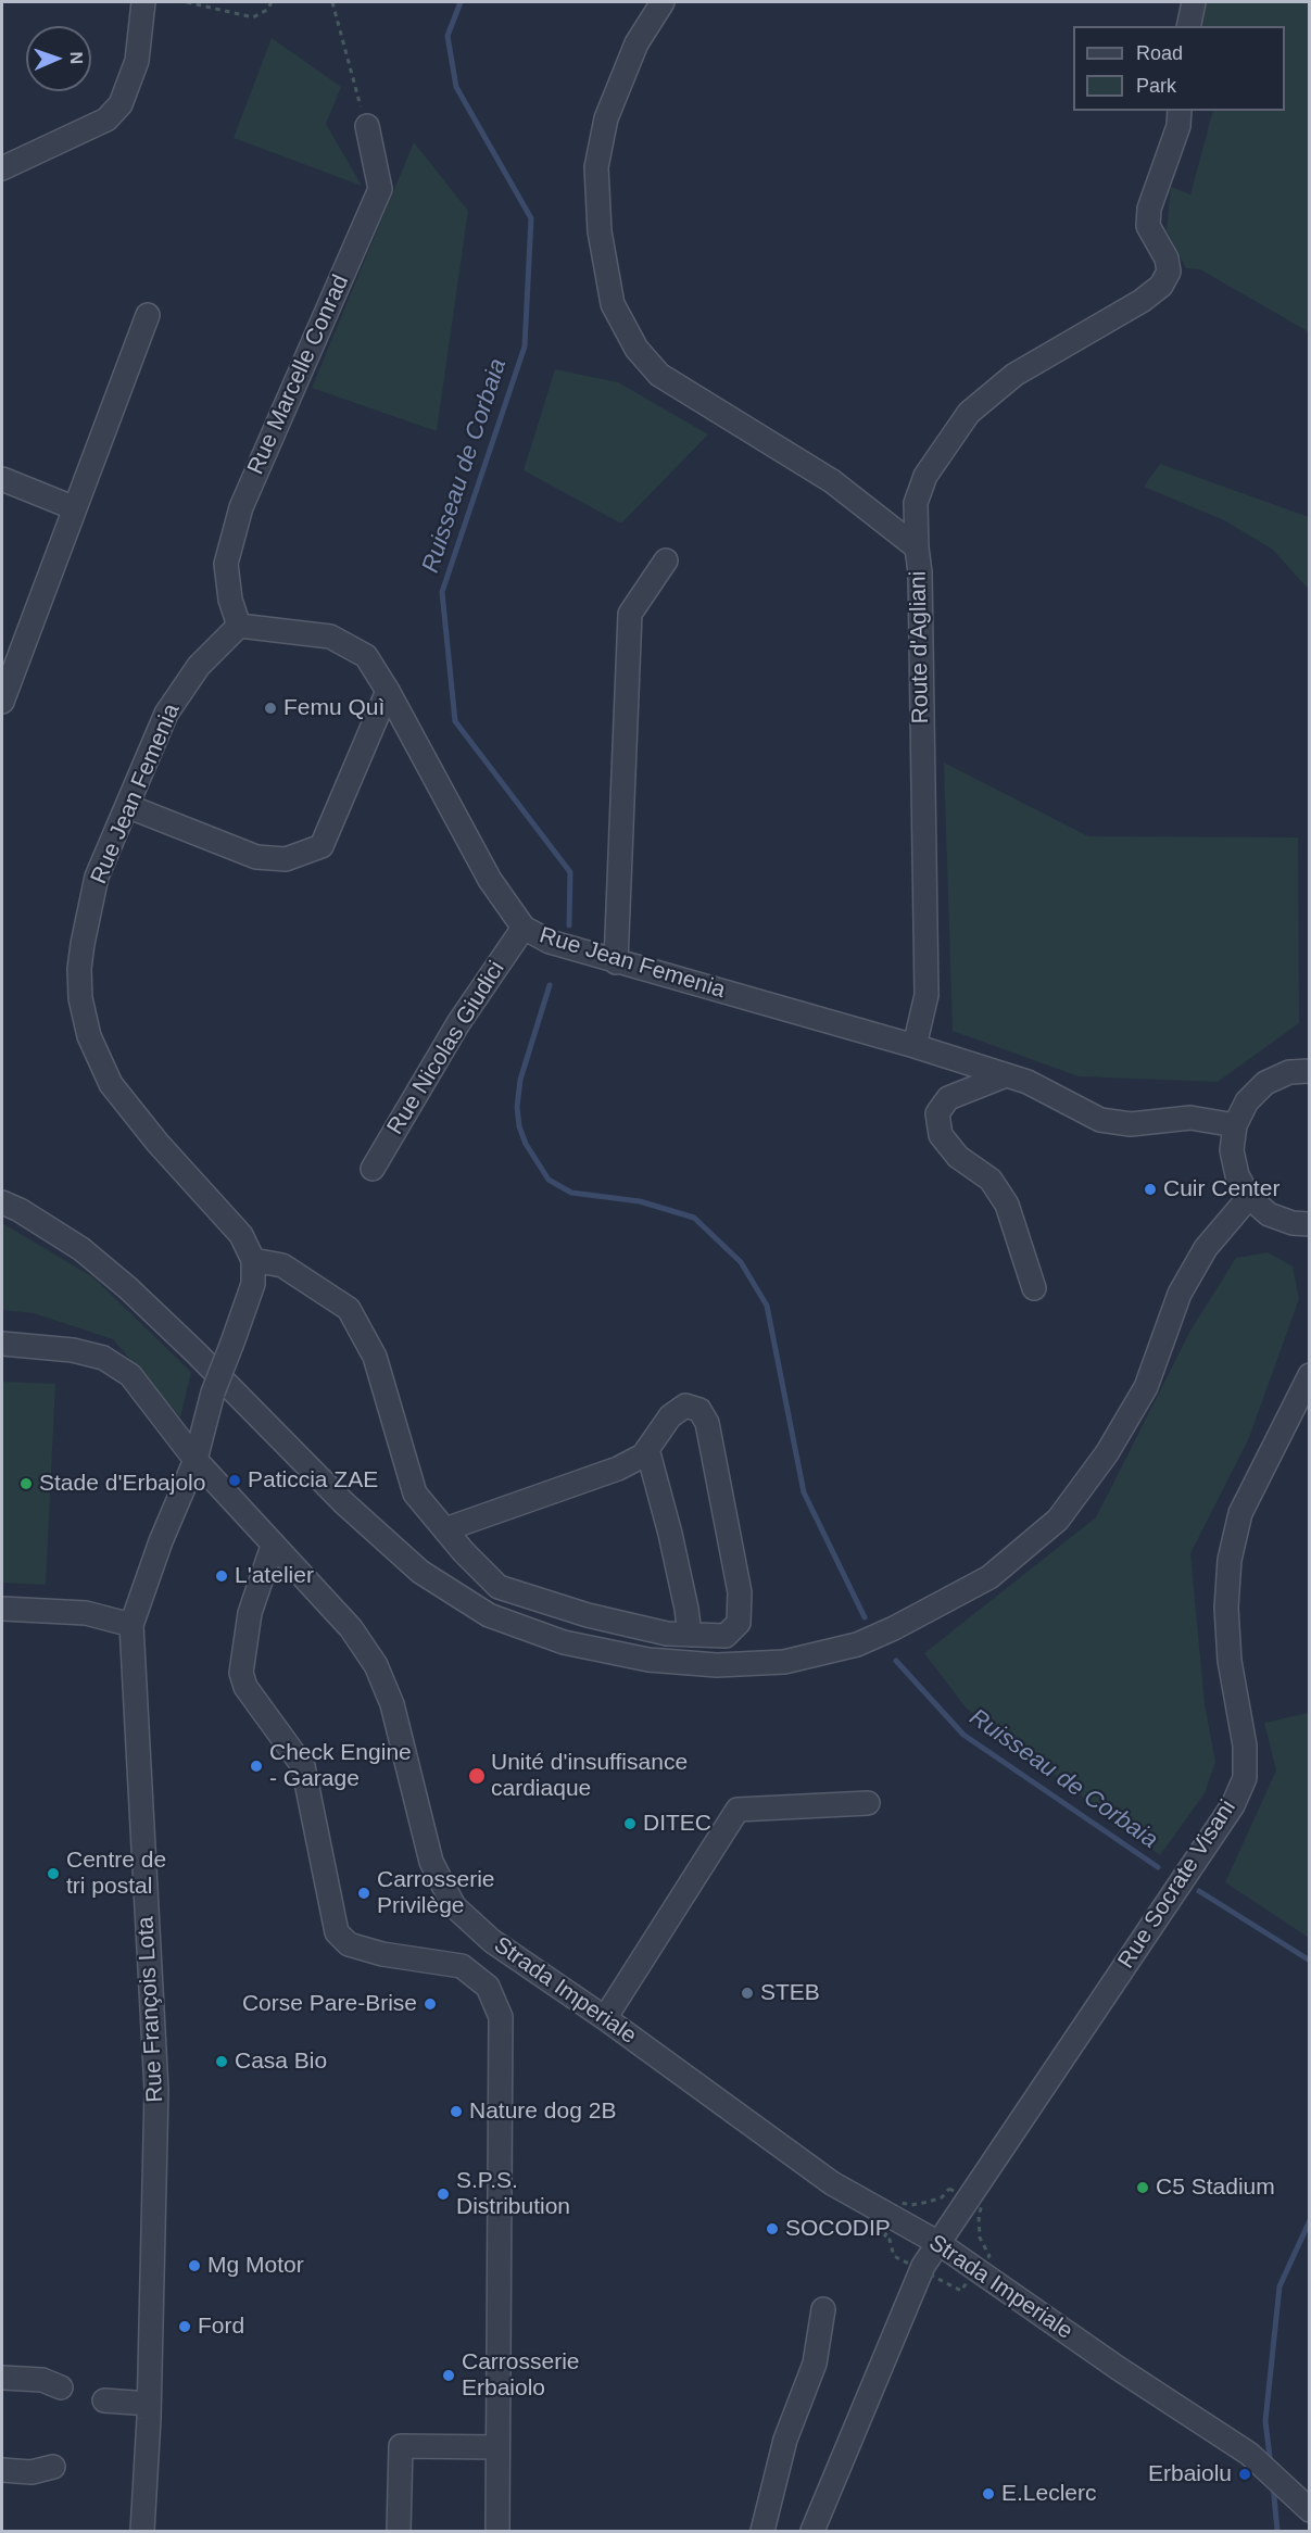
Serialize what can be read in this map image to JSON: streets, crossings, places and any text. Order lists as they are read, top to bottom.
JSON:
{
  "streets": {
    "street": [
      "Rue Marcelle Conrad",
      "Route d'Agliani",
      "Rue Jean Femenia",
      "Rue Nicolas Giudici",
      "Rue Socrate Visani",
      "Strada Imperiale",
      "Rue François Lota"
    ]
  },
  "crossings": [
    ["Rue Marcelle Conrad", "Rue Jean Femenia"],
    ["Route d'Agliani", "Rue Jean Femenia"],
    ["Rue Jean Femenia", "Rue Nicolas Giudici"],
    ["Rue Socrate Visani", "Strada Imperiale"],
    ["Strada Imperiale", "Rue François Lota"]
  ],
  "water": ["Ruisseau de Corbaia"],
  "places": [
    "Femu Quì",
    "Cuir Center",
    "Paticcia ZAE",
    "Stade d'Erbajolo",
    "L'atelier",
    "Check Engine - Garage",
    "Unité d'insuffisance cardiaque",
    "DITEC",
    "Centre de tri postal",
    "Carrosserie Privilège",
    "STEB",
    "Corse Pare-Brise",
    "Casa Bio",
    "Nature dog 2B",
    "C5 Stadium",
    "S.P.S. Distribution",
    "SOCODIP",
    "Mg Motor",
    "Ford",
    "Carrosserie Erbaiolo",
    "Erbaiolu",
    "E.Leclerc"
  ],
  "legend": ["Road", "Park"],
  "north": "right"
}
